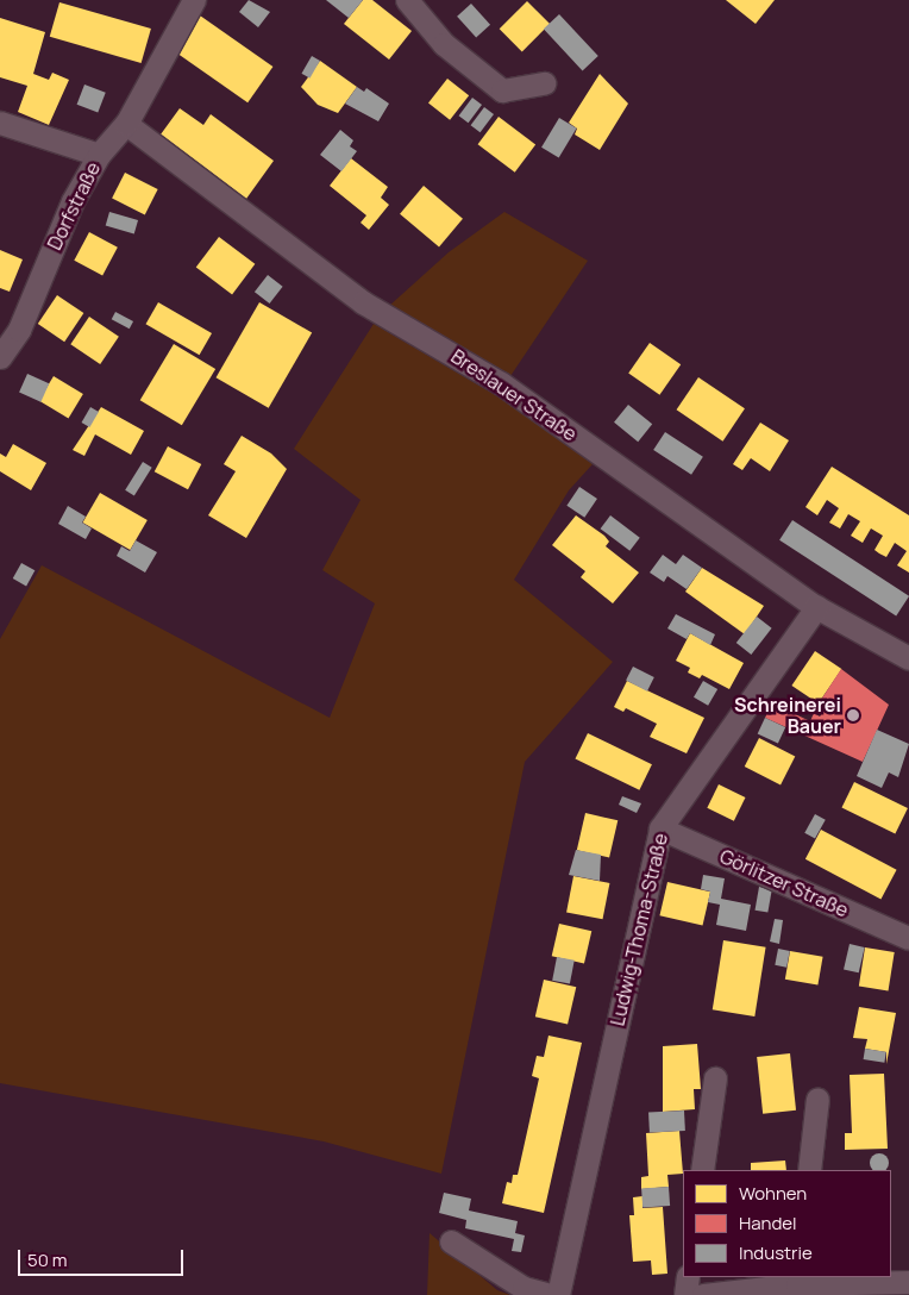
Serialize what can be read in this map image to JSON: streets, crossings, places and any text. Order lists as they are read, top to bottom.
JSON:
{
  "streets": {
    "street": [
      "Dorfstraße",
      "Breslauer Straße",
      "Görlitzer Straße",
      "Ludwig-Thoma-Straße"
    ]
  },
  "crossings": [
    ["Dorfstraße", "Breslauer Straße"],
    ["Breslauer Straße", "Ludwig-Thoma-Straße"],
    ["Görlitzer Straße", "Ludwig-Thoma-Straße"]
  ],
  "places": ["Schreinerei Bauer"],
  "legend": ["Wohnen", "Handel", "Industrie"],
  "scale_bar": "50 m"
}
